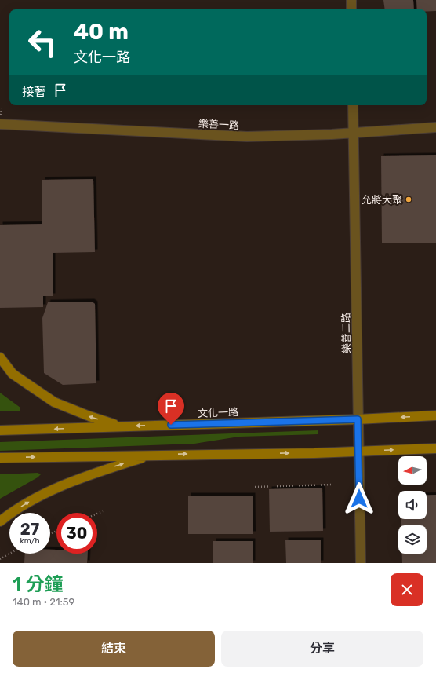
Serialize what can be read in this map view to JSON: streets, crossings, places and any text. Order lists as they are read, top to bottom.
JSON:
{
  "streets": {
    "street": ["樂善一路", "樂善二路", "文化一路"]
  },
  "crossings": [
    ["樂善一路", "樂善二路"],
    ["樂善二路", "文化一路"]
  ],
  "places": ["允將大聚"],
  "north": "left",
  "page": {
    "turn": ["40 m", "文化一路"],
    "then": "接著",
    "speed": "27 km/h",
    "limit": "30",
    "heading": ["1 分鐘", "140 m · 21:59"],
    "buttons": ["結束", "分享"]
  }
}
